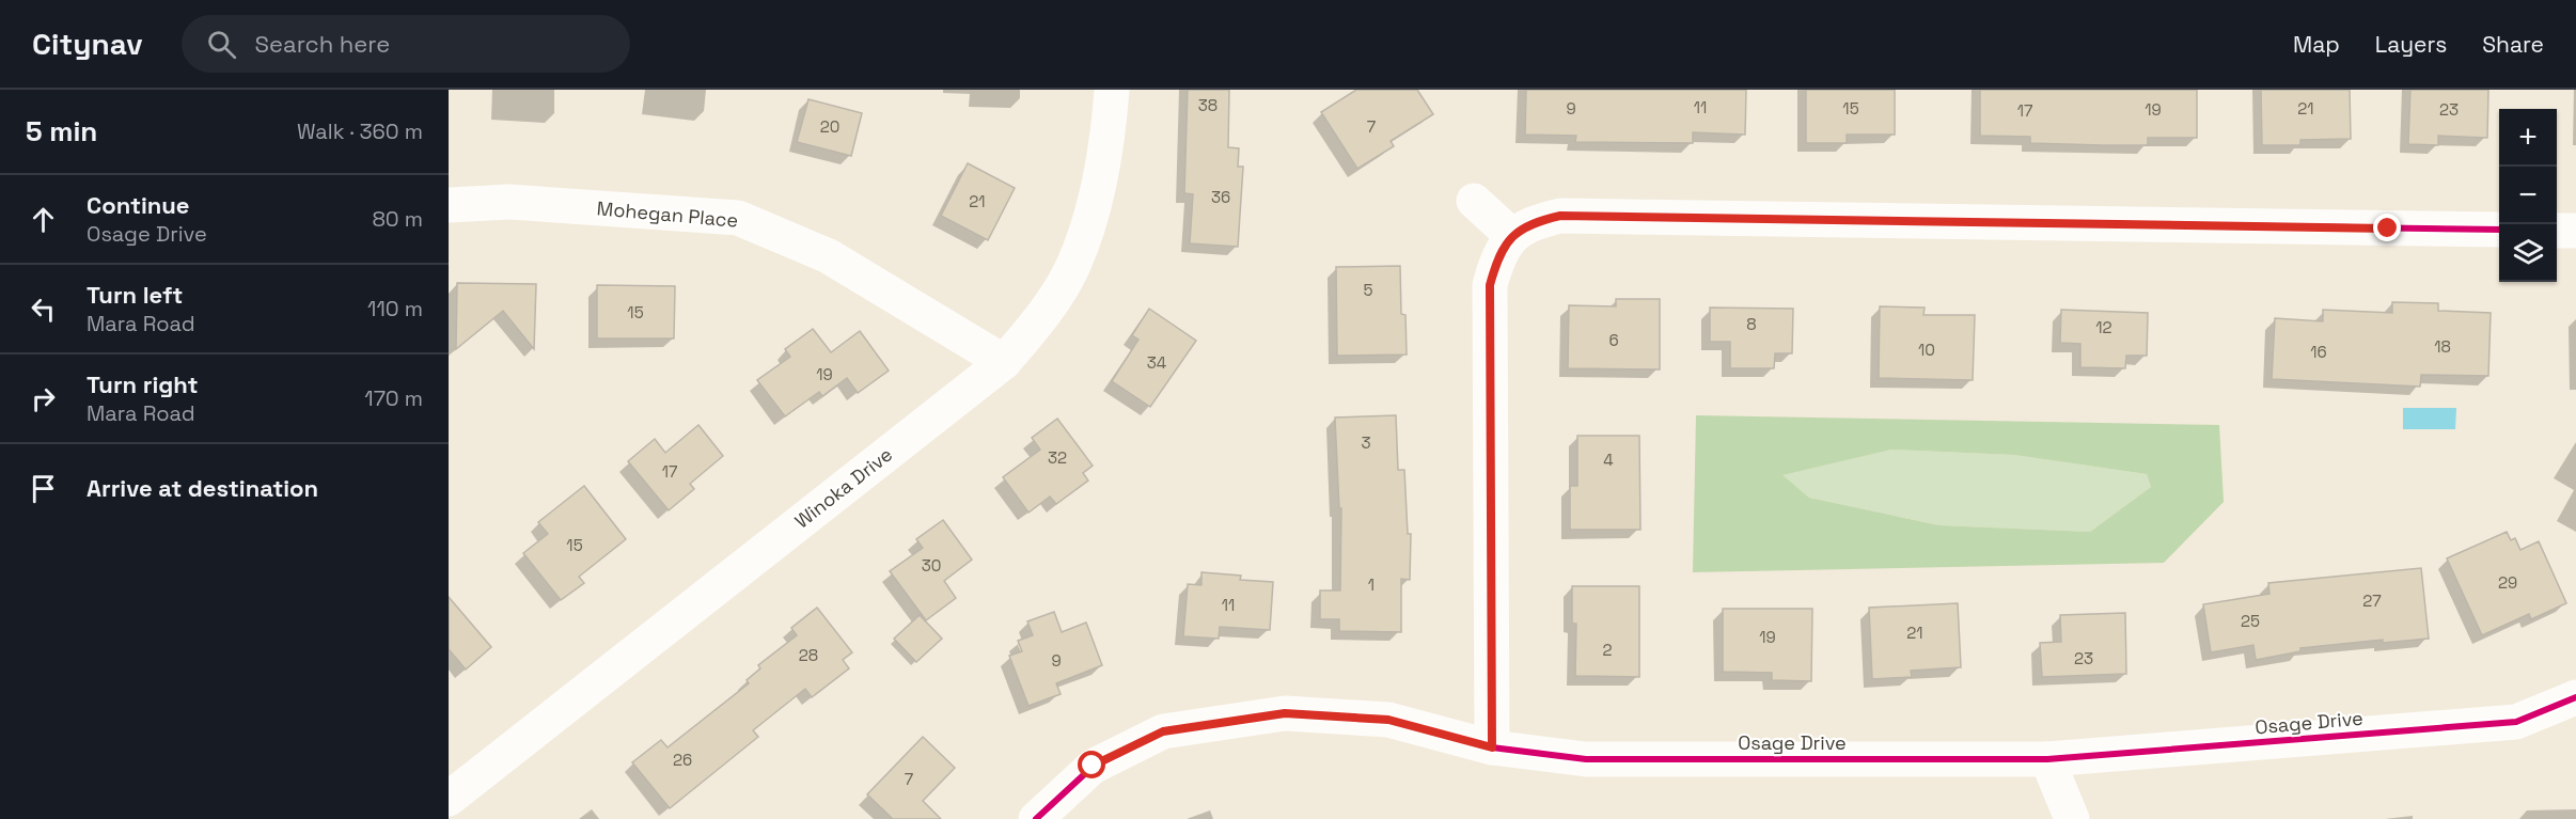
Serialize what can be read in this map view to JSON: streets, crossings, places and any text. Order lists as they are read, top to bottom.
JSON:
{
  "streets": {
    "street": ["Mohegan Place", "Winoka Drive", "Osage Drive"]
  },
  "crossings": [
    ["Mohegan Place", "Winoka Drive"]
  ],
  "house_numbers": [
    "38",
    "11",
    "9",
    "15",
    "21",
    "19",
    "23",
    "17",
    "20",
    "7",
    "36",
    "21",
    "5",
    "15",
    "8",
    "12",
    "6",
    "18",
    "10",
    "16",
    "34",
    "19",
    "3",
    "32",
    "4",
    "17",
    "15",
    "30",
    "29",
    "1",
    "27",
    "11",
    "25",
    "21",
    "19",
    "2",
    "28",
    "23",
    "9",
    "26",
    "7"
  ],
  "page": {
    "header": "Citynav",
    "search": "Search here",
    "nav": ["Map", "Layers", "Share"],
    "heading": ["5 min", "Walk · 360 m"],
    "map_buttons": ["+", "−"],
    "list": [
      ["Continue", "Osage Drive", "80 m"],
      ["Turn left", "Mara Road", "110 m"],
      ["Turn right", "Mara Road", "170 m"],
      "Arrive at destination"
    ]
  }
}
